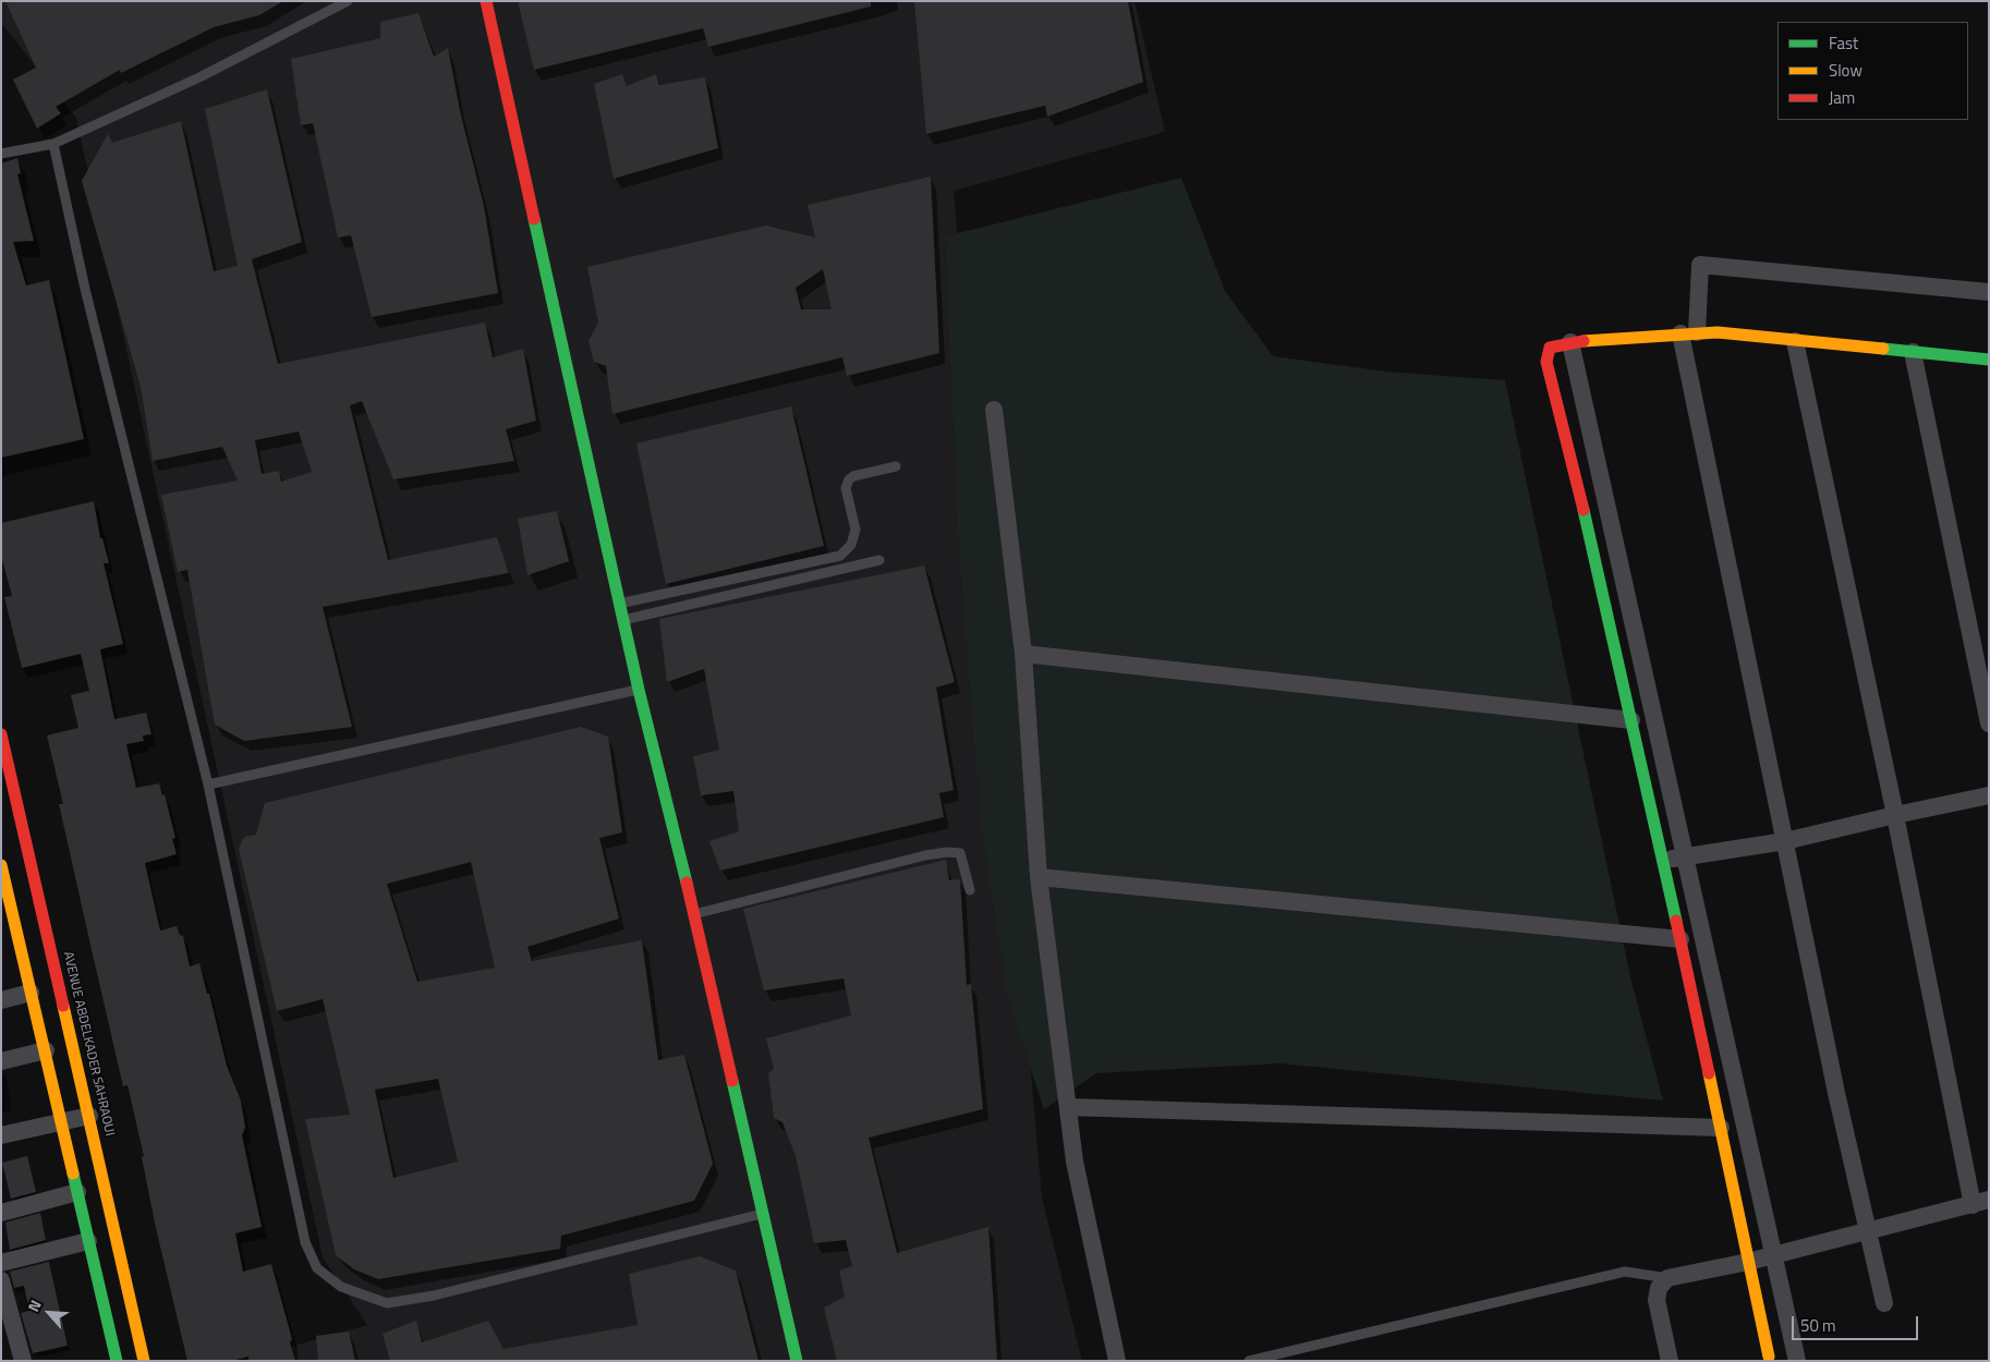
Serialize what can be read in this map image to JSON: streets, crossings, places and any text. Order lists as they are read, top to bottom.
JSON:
{
  "streets": {
    "street": ["AVENUE ABDELKADER SAHRAOUI"]
  },
  "legend": ["Fast", "Slow", "Jam"],
  "scale_bar": "50 m",
  "north": "top left"
}
